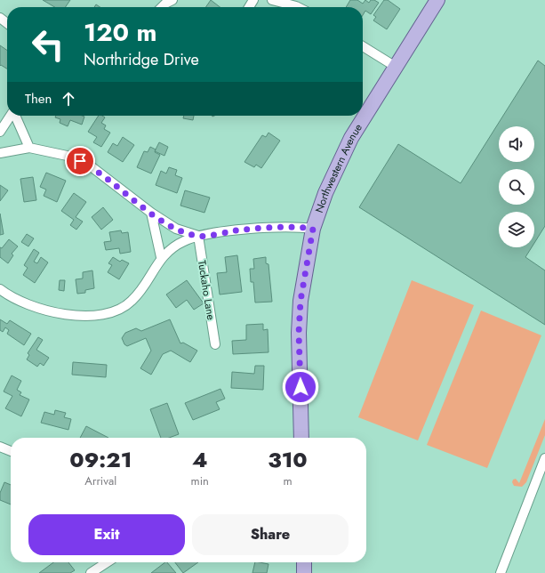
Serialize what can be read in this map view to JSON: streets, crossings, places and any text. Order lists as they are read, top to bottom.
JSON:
{
  "streets": {
    "main road": ["Northwestern Avenue"],
    "street": ["Tuckaho Lane"]
  },
  "page": {
    "turn": ["120 m", "Northridge Drive"],
    "then": "Then",
    "eta": [
      "09:21",
      "Arrival",
      "4",
      "min",
      "310",
      "m"
    ],
    "buttons": ["Exit", "Share"]
  }
}
